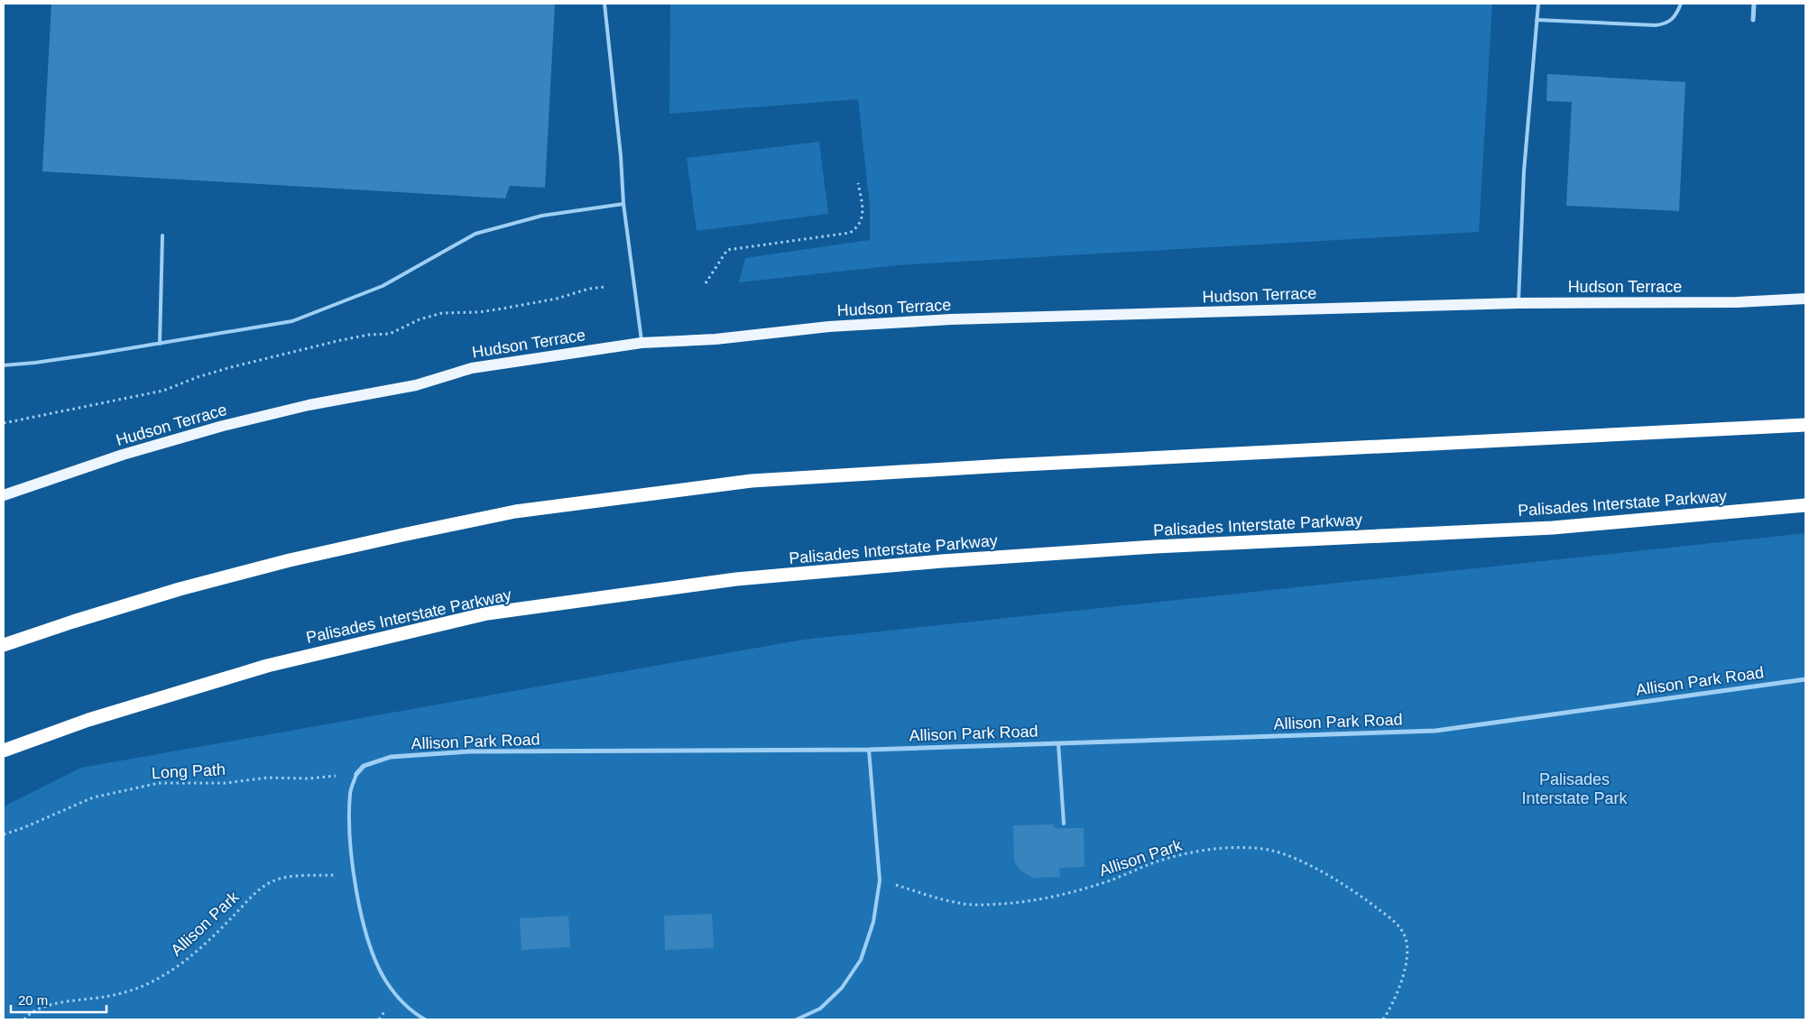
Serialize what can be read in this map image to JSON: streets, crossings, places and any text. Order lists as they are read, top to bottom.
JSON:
{
  "streets": {
    "highway": ["Palisades Interstate Parkway"],
    "main road": ["Hudson Terrace"],
    "street": ["Allison Park Road"],
    "path": ["Long Path", "Allison Park"]
  },
  "crossings": [
    ["Allison Park Road", "Long Path"]
  ],
  "parks": ["Palisades Interstate Park"],
  "scale_bar": "20 m"
}
